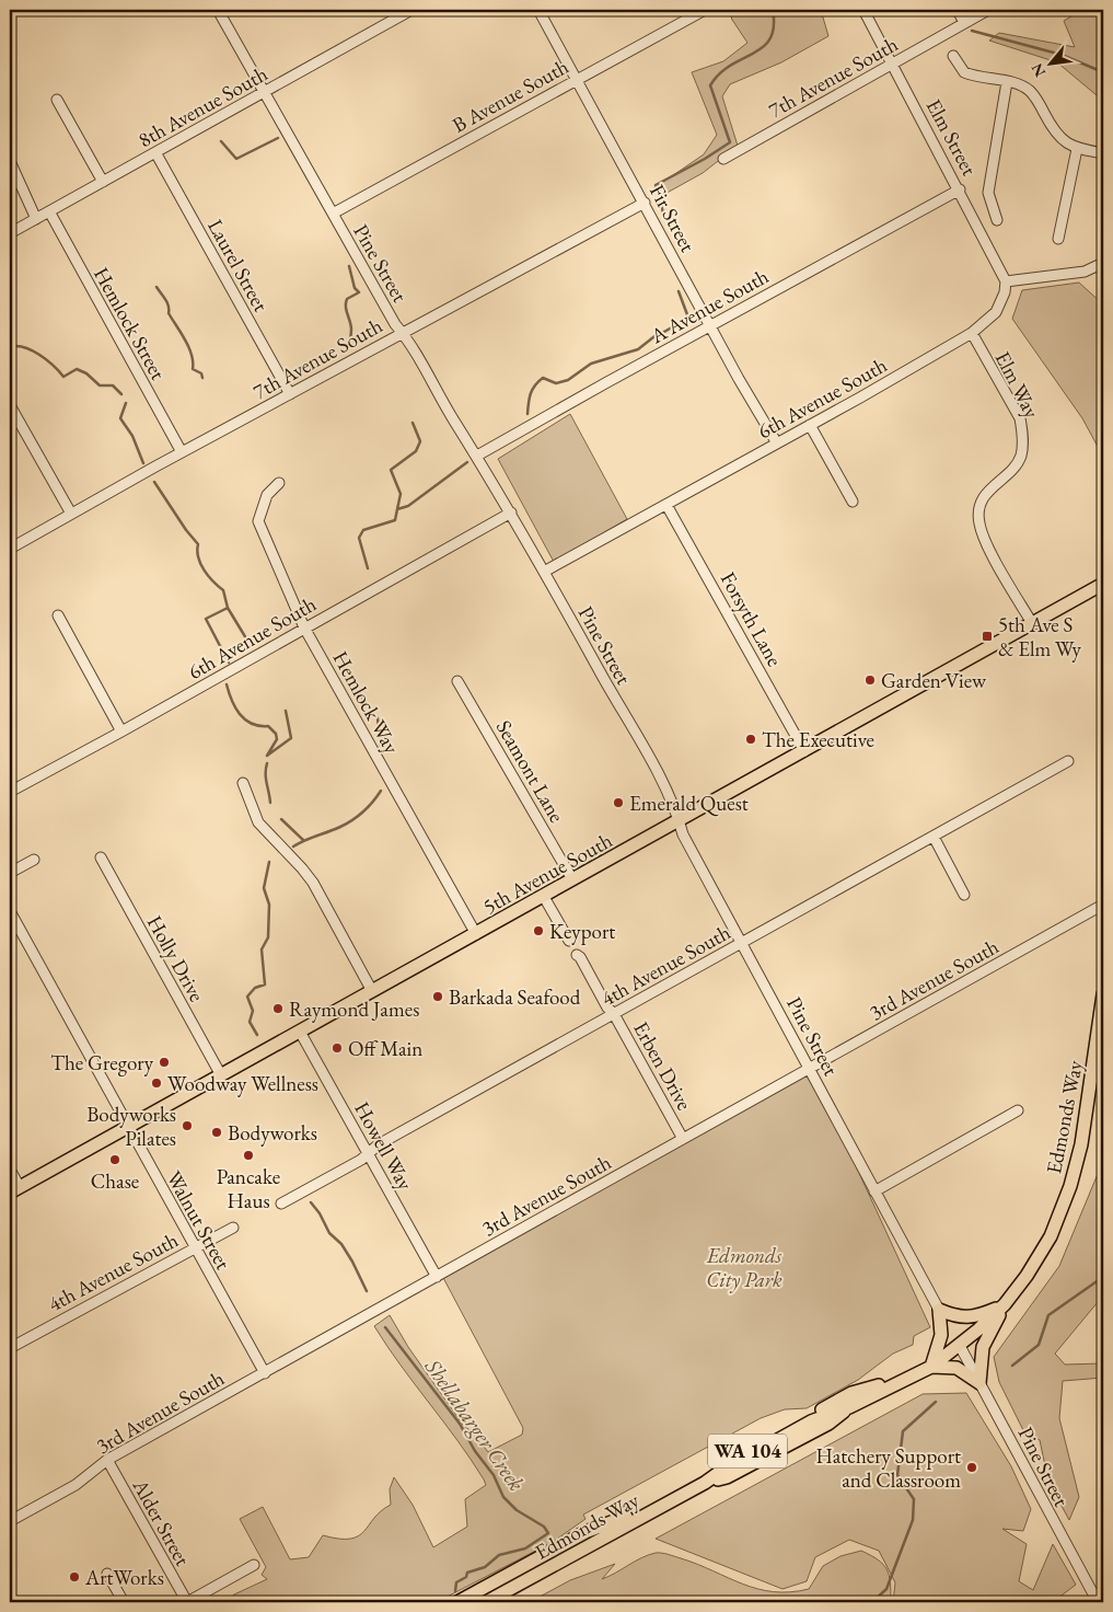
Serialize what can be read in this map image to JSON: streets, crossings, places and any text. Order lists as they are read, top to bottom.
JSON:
{
  "streets": {
    "main road": ["5th Avenue South", "Edmonds Way", "WA 104"],
    "street": [
      "7th Avenue South",
      "B Avenue South",
      "8th Avenue South",
      "Elm Street",
      "Fir Street",
      "Pine Street",
      "Laurel Street",
      "A Avenue South",
      "Hemlock Street",
      "Elm Way",
      "6th Avenue South",
      "Forsyth Lane",
      "Hemlock Way",
      "Seamont Lane",
      "Holly Drive",
      "4th Avenue South",
      "3rd Avenue South",
      "Erben Drive",
      "Howell Way",
      "Walnut Street",
      "Alder Street"
    ]
  },
  "crossings": [
    ["7th Avenue South", "Elm Street"],
    ["7th Avenue South", "Fir Street"],
    ["7th Avenue South", "Pine Street"],
    ["7th Avenue South", "Laurel Street"],
    ["7th Avenue South", "Hemlock Street"],
    ["B Avenue South", "Fir Street"],
    ["B Avenue South", "Pine Street"],
    ["8th Avenue South", "Pine Street"],
    ["8th Avenue South", "Laurel Street"],
    ["8th Avenue South", "Hemlock Street"],
    ["Elm Street", "A Avenue South"],
    ["Elm Street", "6th Avenue South"],
    ["Fir Street", "A Avenue South"],
    ["Fir Street", "6th Avenue South"],
    ["Pine Street", "A Avenue South"],
    ["Pine Street", "6th Avenue South"],
    ["Pine Street", "5th Avenue South"],
    ["Pine Street", "4th Avenue South"],
    ["Pine Street", "3rd Avenue South"],
    ["Pine Street", "Edmonds Way"],
    ["Elm Way", "6th Avenue South"],
    ["Elm Way", "5th Avenue South"],
    ["6th Avenue South", "Forsyth Lane"],
    ["6th Avenue South", "Hemlock Way"],
    ["Forsyth Lane", "5th Avenue South"],
    ["Hemlock Way", "5th Avenue South"],
    ["Seamont Lane", "5th Avenue South"],
    ["5th Avenue South", "Holly Drive"],
    ["5th Avenue South", "Howell Way"],
    ["5th Avenue South", "Walnut Street"],
    ["4th Avenue South", "Erben Drive"],
    ["4th Avenue South", "Howell Way"],
    ["4th Avenue South", "Walnut Street"],
    ["3rd Avenue South", "Erben Drive"],
    ["3rd Avenue South", "Howell Way"],
    ["3rd Avenue South", "Walnut Street"],
    ["3rd Avenue South", "Alder Street"],
    ["Edmonds Way", "WA 104"]
  ],
  "water": ["Shellabarger Creek"],
  "parks": ["Edmonds City Park"],
  "places": {
    "transit": ["5th Ave S & Elm Wy"],
    "other": [
      "Garden View",
      "The Executive",
      "Emerald Quest",
      "Keyport",
      "Barkada Seafood",
      "Raymond James",
      "Off Main",
      "The Gregory",
      "Woodway Wellness",
      "Bodyworks Pilates",
      "Bodyworks",
      "Pancake Haus",
      "Chase",
      "Hatchery Support and Classroom",
      "ArtWorks"
    ]
  },
  "north": "bottom left"
}
